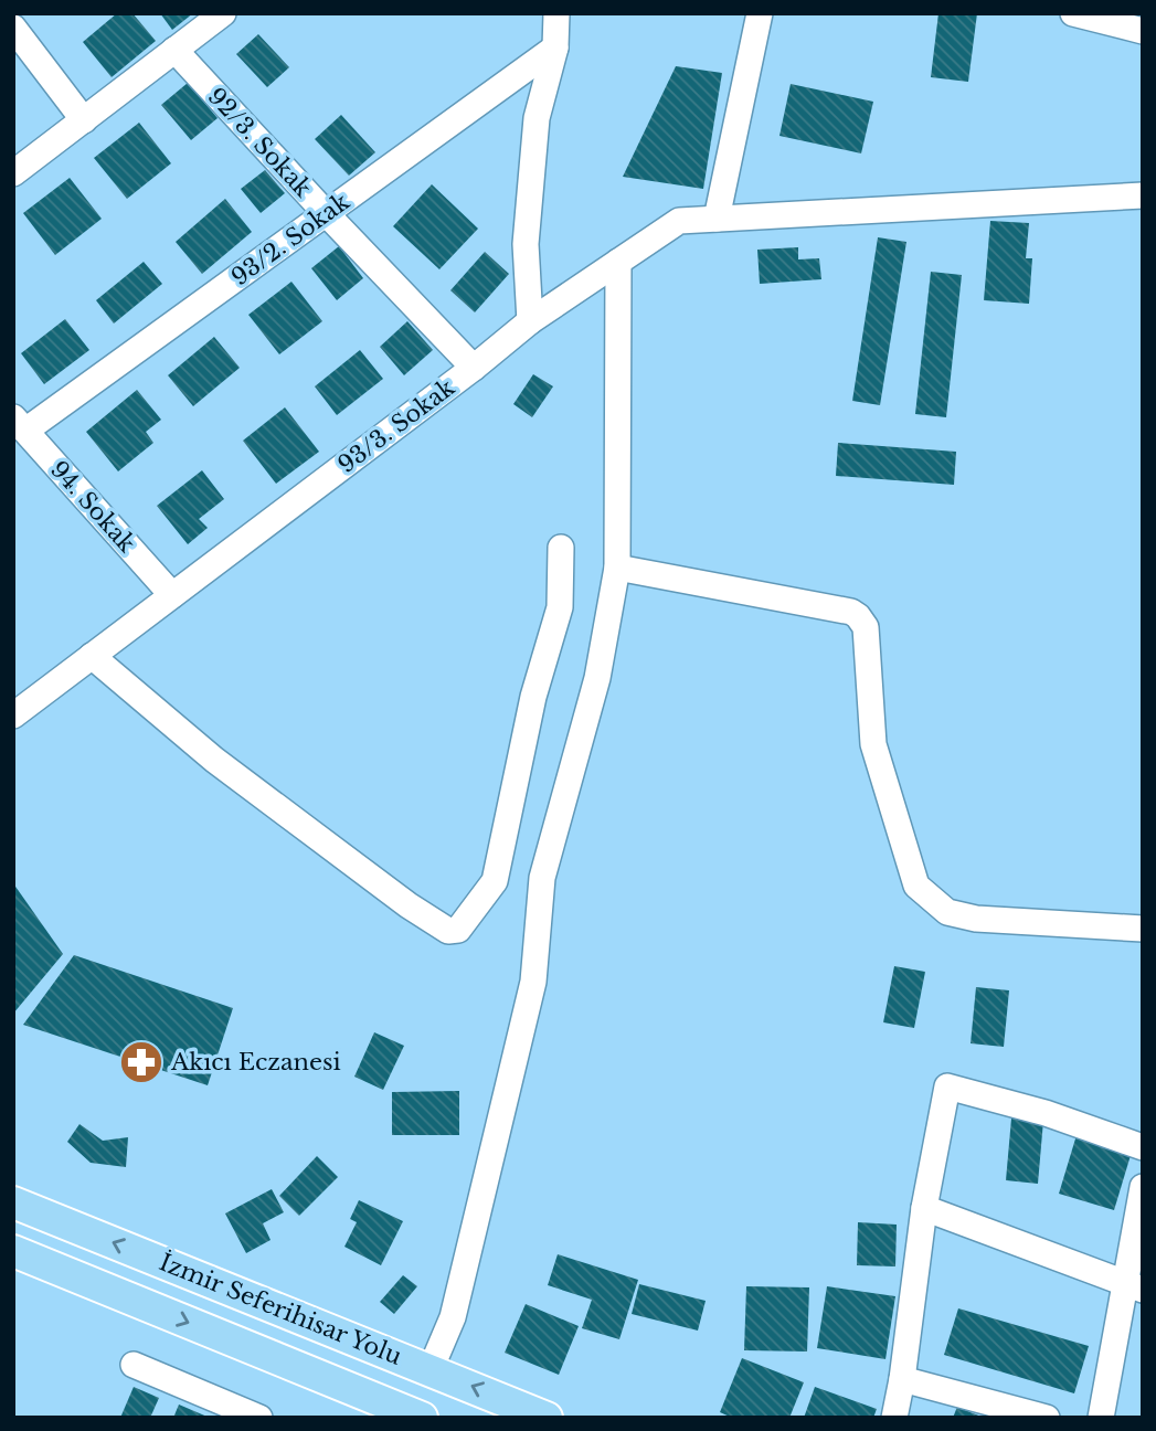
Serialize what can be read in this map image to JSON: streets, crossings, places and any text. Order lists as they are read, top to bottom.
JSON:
{
  "streets": {
    "main road": ["İzmir Seferihisar Yolu"],
    "street": [
      "92/3. Sokak",
      "93/2. Sokak",
      "93/3. Sokak",
      "94. Sokak"
    ]
  },
  "crossings": [
    ["92/3. Sokak", "93/2. Sokak"],
    ["92/3. Sokak", "93/3. Sokak"],
    ["93/2. Sokak", "94. Sokak"],
    ["93/3. Sokak", "94. Sokak"]
  ],
  "places": {
    "pharmacy": ["Akıcı Eczanesi"]
  }
}
